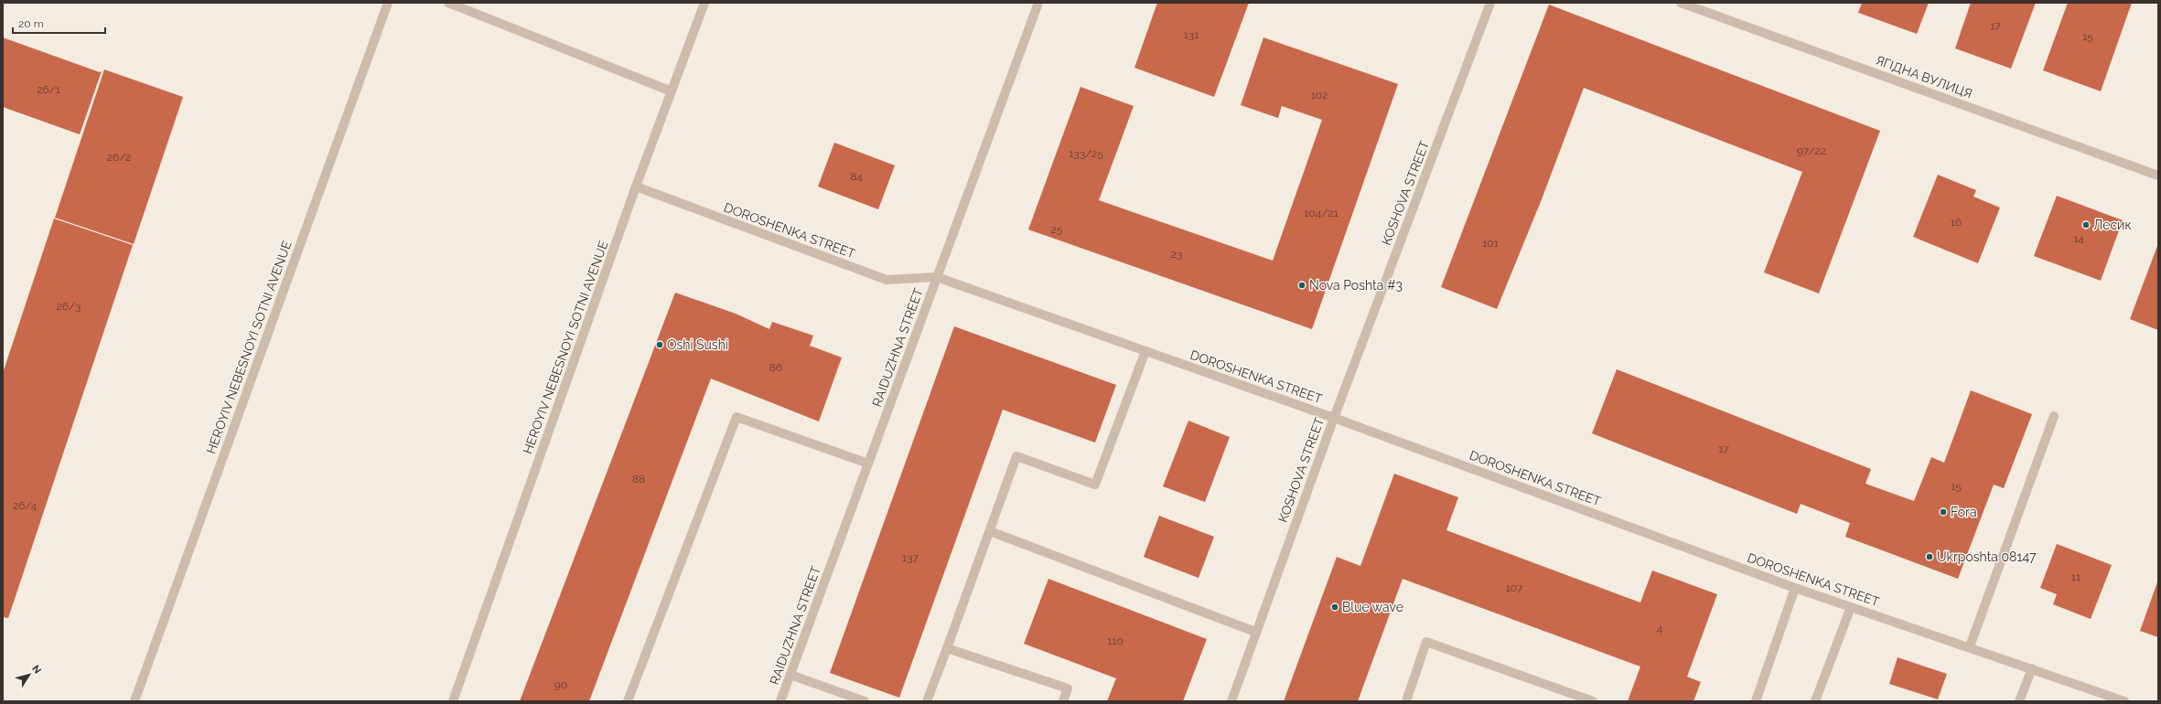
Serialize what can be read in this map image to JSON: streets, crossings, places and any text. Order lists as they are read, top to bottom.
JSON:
{
  "streets": {
    "street": [
      "ЯГІДНА ВУЛИЦЯ",
      "KOSHOVA STREET",
      "DOROSHENKA STREET",
      "HEROYIV NEBESNOYI SOTNI AVENUE",
      "RAIDUZHNA STREET"
    ]
  },
  "crossings": [
    ["KOSHOVA STREET", "DOROSHENKA STREET"],
    ["DOROSHENKA STREET", "HEROYIV NEBESNOYI SOTNI AVENUE"],
    ["DOROSHENKA STREET", "RAIDUZHNA STREET"]
  ],
  "places": [
    "Лесик",
    "Nova Poshta #3",
    "Oshi Sushi",
    "Fora",
    "Ukrposhta 08147",
    "Blue wave"
  ],
  "house_numbers": [
    "17",
    "131",
    "15",
    "26/1",
    "102",
    "97/22",
    "133/25",
    "26/2",
    "84",
    "104/21",
    "16",
    "25",
    "14",
    "101",
    "23",
    "26/3",
    "86",
    "17",
    "88",
    "15",
    "26/4",
    "137",
    "11",
    "107",
    "4",
    "110",
    "90"
  ],
  "scale_bar": "20 m",
  "north": "top right"
}
